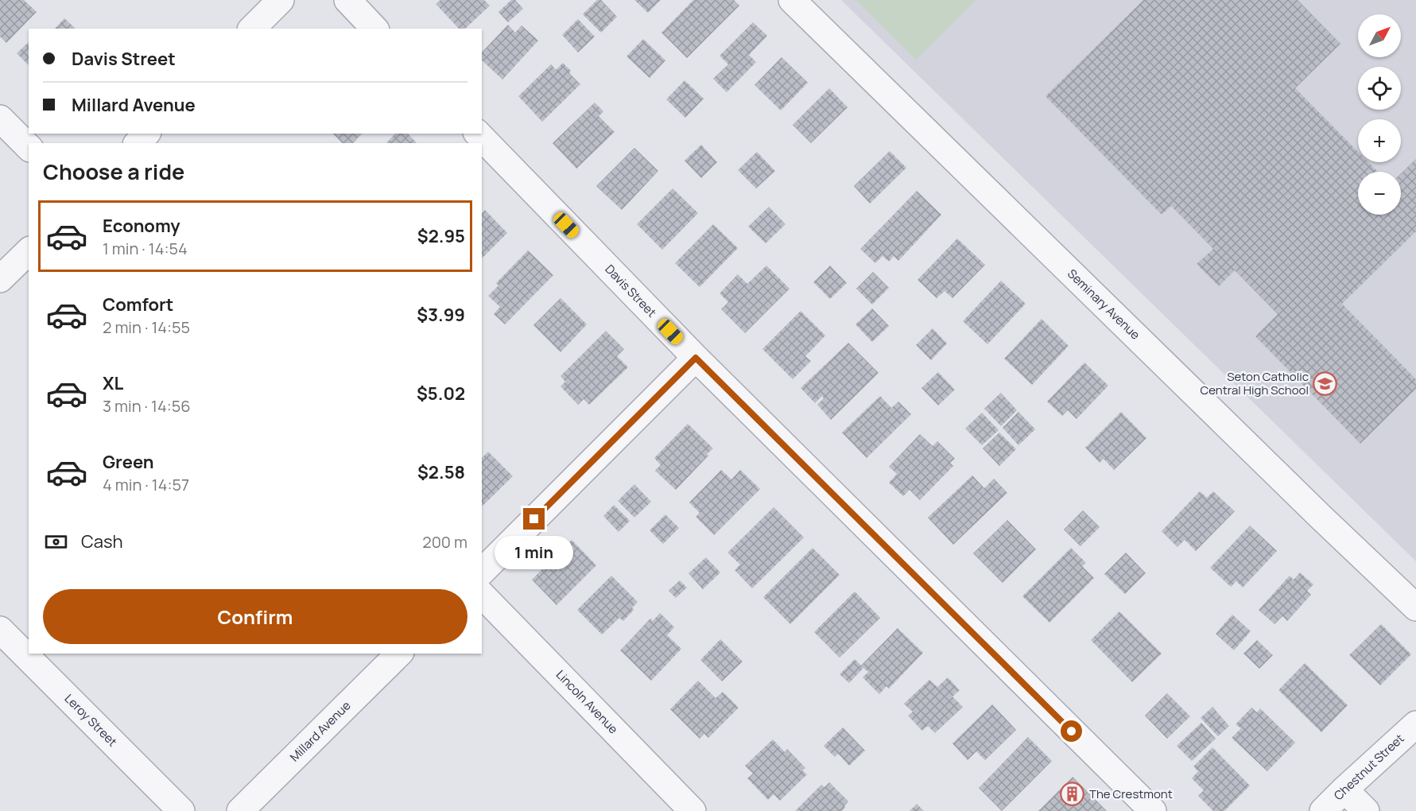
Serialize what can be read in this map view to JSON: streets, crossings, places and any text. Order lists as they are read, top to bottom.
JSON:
{
  "streets": {
    "street": [
      "Davis Street",
      "Seminary Avenue",
      "Lincoln Avenue",
      "Leroy Street",
      "Millard Avenue",
      "Chestnut Street"
    ]
  },
  "places": {
    "school or university": ["Seton Catholic Central High School"],
    "building": ["The Crestmont"]
  },
  "north": "top right",
  "page": {
    "map_buttons": ["+", "−"],
    "banner": ["Davis Street", "Millard Avenue"],
    "heading": "Choose a ride",
    "list": [
      {
        "name": "Economy",
        "note": "1 min · 14:54",
        "value": "$2.95"
      },
      {
        "name": "Comfort",
        "note": "2 min · 14:55",
        "value": "$3.99"
      },
      {
        "name": "XL",
        "note": "3 min · 14:56",
        "value": "$5.02"
      },
      {
        "name": "Green",
        "note": "4 min · 14:57",
        "value": "$2.58"
      }
    ],
    "pay": ["Cash", "200 m"],
    "bubble": "1 min",
    "buttons": "Confirm"
  }
}
